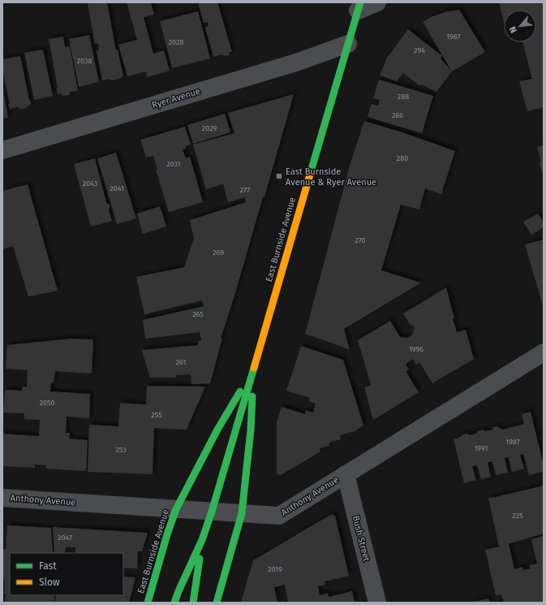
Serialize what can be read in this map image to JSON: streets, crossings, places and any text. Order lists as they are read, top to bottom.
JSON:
{
  "streets": {
    "main road": ["East Burnside Avenue"],
    "street": ["Ryer Avenue", "Anthony Avenue", "Bush Street"]
  },
  "crossings": [
    ["Ryer Avenue", "East Burnside Avenue"],
    ["East Burnside Avenue", "Anthony Avenue"],
    ["Anthony Avenue", "Bush Street"]
  ],
  "places": {
    "transit": ["East Burnside Avenue & Ryer Avenue"]
  },
  "house_numbers": [
    "1967",
    "2028",
    "294",
    "2038",
    "288",
    "286",
    "2029",
    "280",
    "2031",
    "2043",
    "2041",
    "277",
    "270",
    "269",
    "265",
    "1996",
    "261",
    "2050",
    "255",
    "1987",
    "1991",
    "253",
    "225",
    "2047",
    "2019"
  ],
  "legend": ["Fast", "Slow"],
  "north": "bottom left"
}
